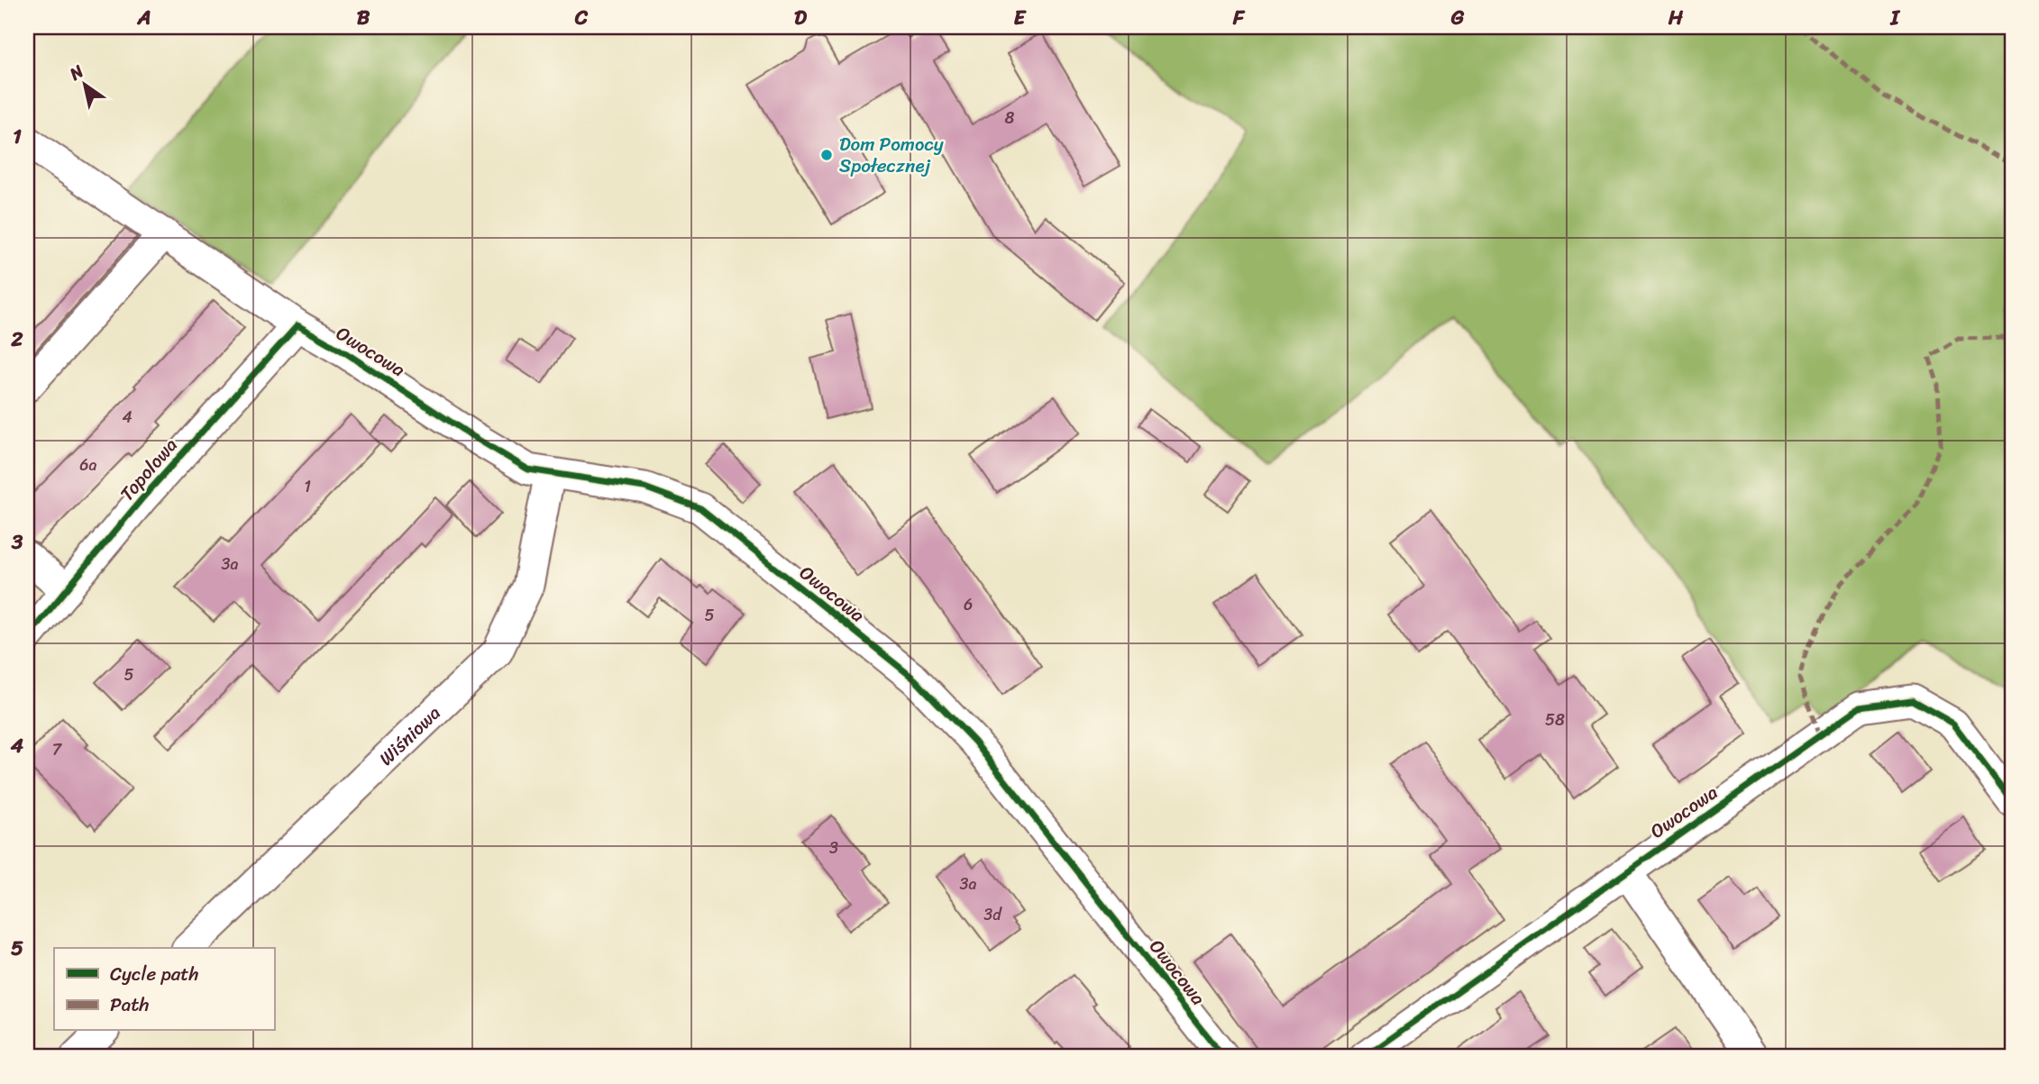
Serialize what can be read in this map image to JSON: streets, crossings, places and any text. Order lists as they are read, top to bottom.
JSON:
{
  "streets": {
    "street": ["Owocowa", "Topolowa", "Wiśniowa"]
  },
  "crossings": [
    ["Owocowa", "Topolowa"],
    ["Owocowa", "Wiśniowa"]
  ],
  "places": ["Dom Pomocy Społecznej"],
  "house_numbers": [
    "8",
    "4",
    "6a",
    "1",
    "3a",
    "6",
    "5",
    "5",
    "58",
    "7",
    "3",
    "3a",
    "3d"
  ],
  "legend": ["Cycle path", "Path"],
  "north": "top left",
  "grid": {
    "columns": [
      "A",
      "B",
      "C",
      "D",
      "E",
      "F",
      "G",
      "H",
      "I"
    ],
    "rows": [
      "1",
      "2",
      "3",
      "4",
      "5"
    ]
  }
}
